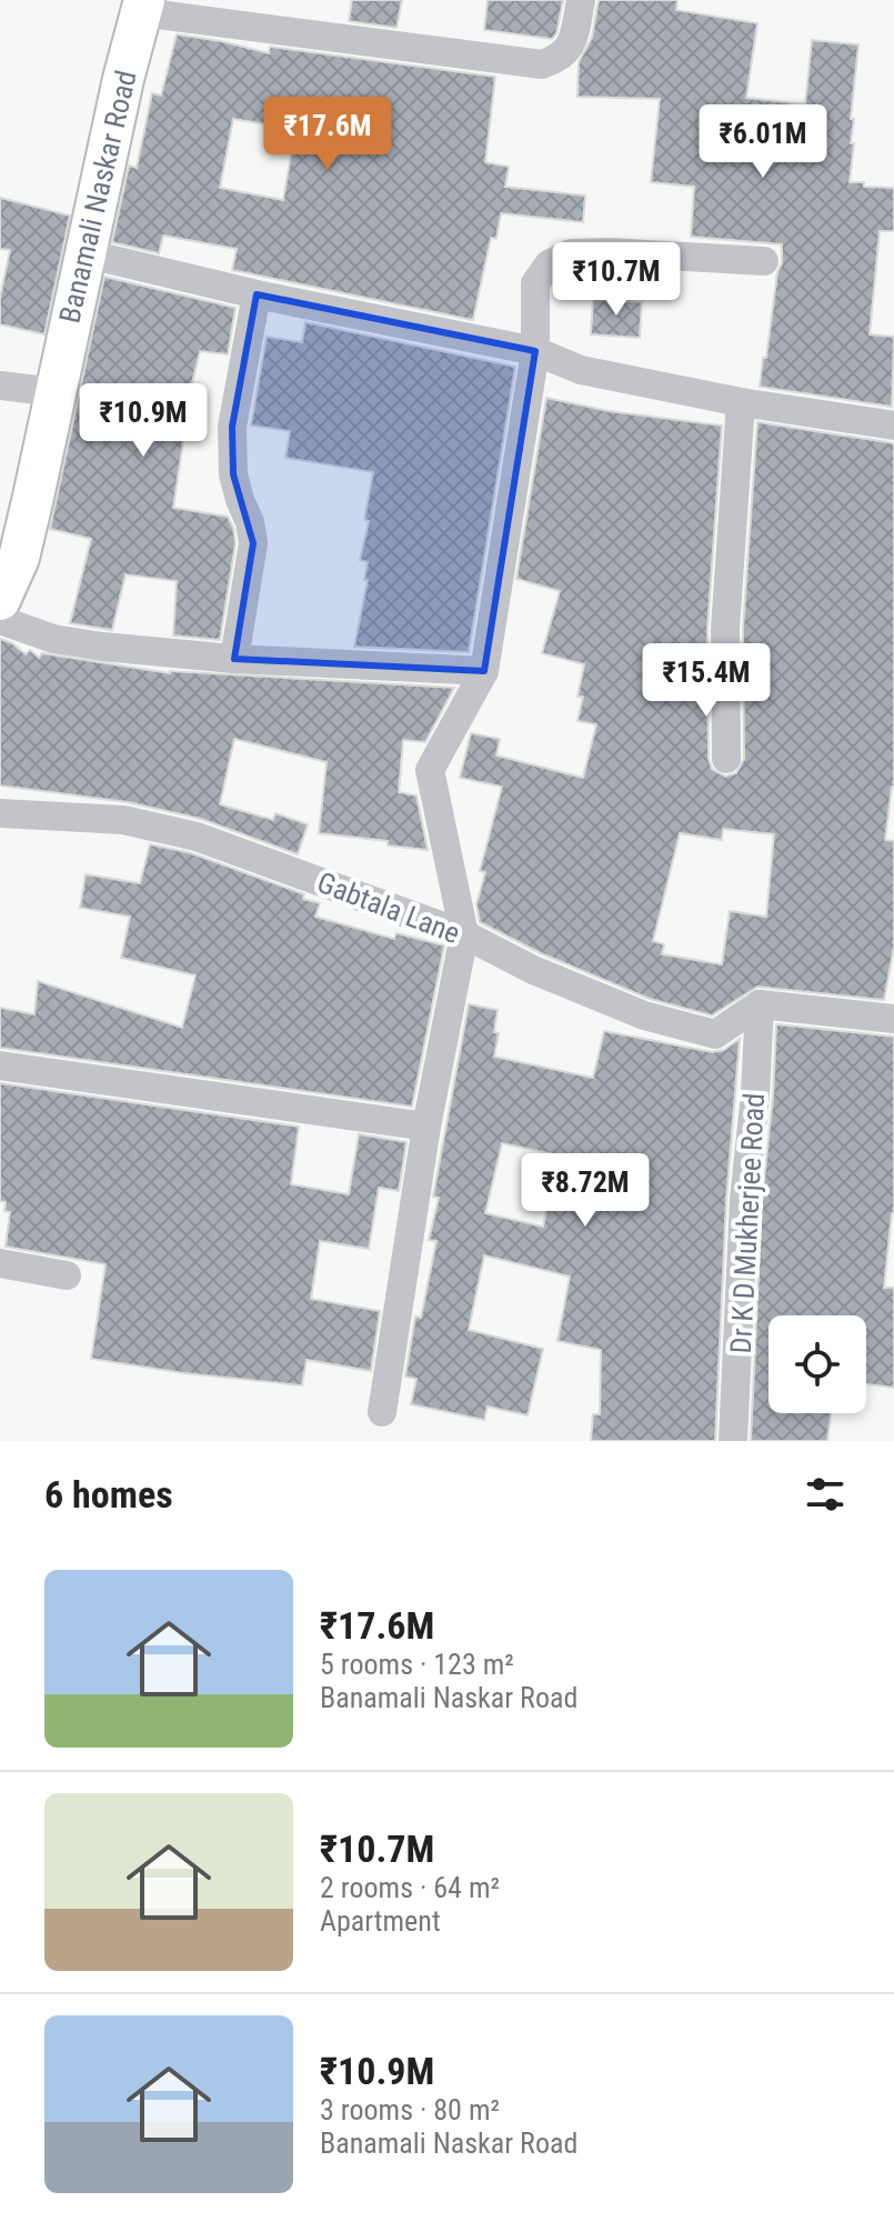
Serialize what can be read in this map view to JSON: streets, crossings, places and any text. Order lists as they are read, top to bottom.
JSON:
{
  "streets": {
    "street": ["Banamali Naskar Road", "Gabtala Lane", "Dr K D Mukherjee Road"]
  },
  "crossings": [
    ["Gabtala Lane", "Dr K D Mukherjee Road"]
  ],
  "page": {
    "price": [
      "₹17.6M",
      "₹6.01M",
      "₹10.7M",
      "₹10.9M",
      "₹15.4M",
      "₹8.72M"
    ],
    "heading": "6 homes",
    "list": [
      {
        "name": "₹17.6M",
        "note": "5 rooms · 123 m² · Banamali Naskar Road"
      },
      {
        "name": "₹10.7M",
        "note": "2 rooms · 64 m² · Apartment"
      },
      {
        "name": "₹10.9M",
        "note": "3 rooms · 80 m² · Banamali Naskar Road"
      }
    ]
  }
}
